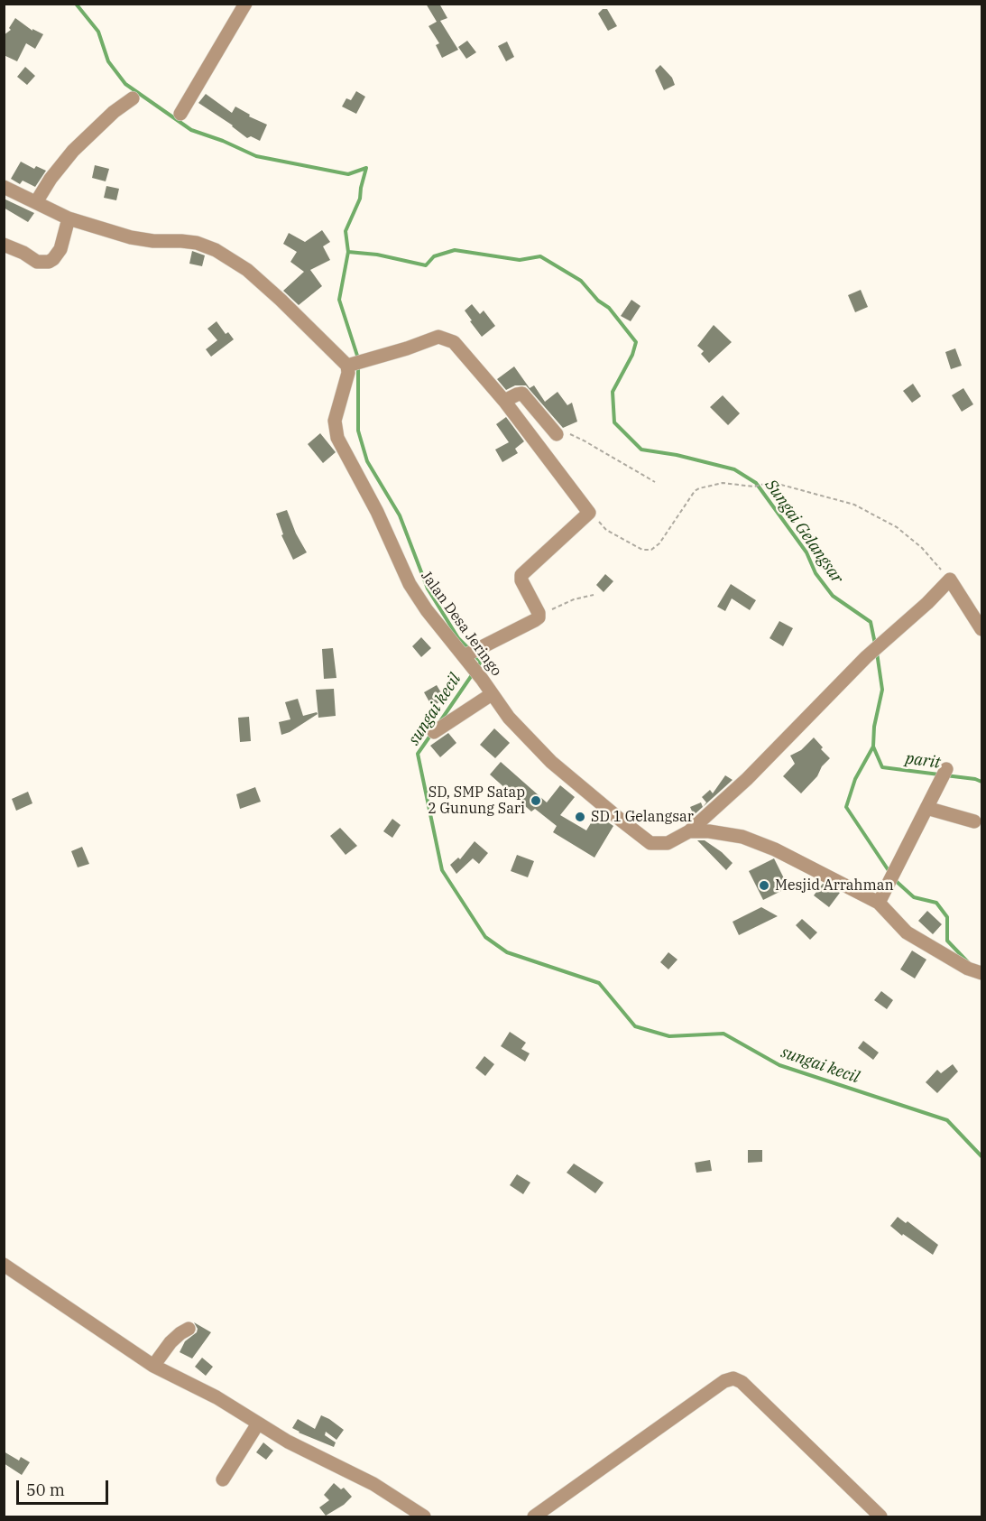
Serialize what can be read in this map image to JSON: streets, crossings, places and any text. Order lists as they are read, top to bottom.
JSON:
{
  "streets": {
    "street": ["Jalan Desa Jeringo"]
  },
  "water": ["Sungai Gelangsar", "sungai kecil", "parit"],
  "places": ["SD, SMP Satap 2 Gunung Sari", "SD 1 Gelangsar", "Mesjid Arrahman"],
  "scale_bar": "50 m"
}
